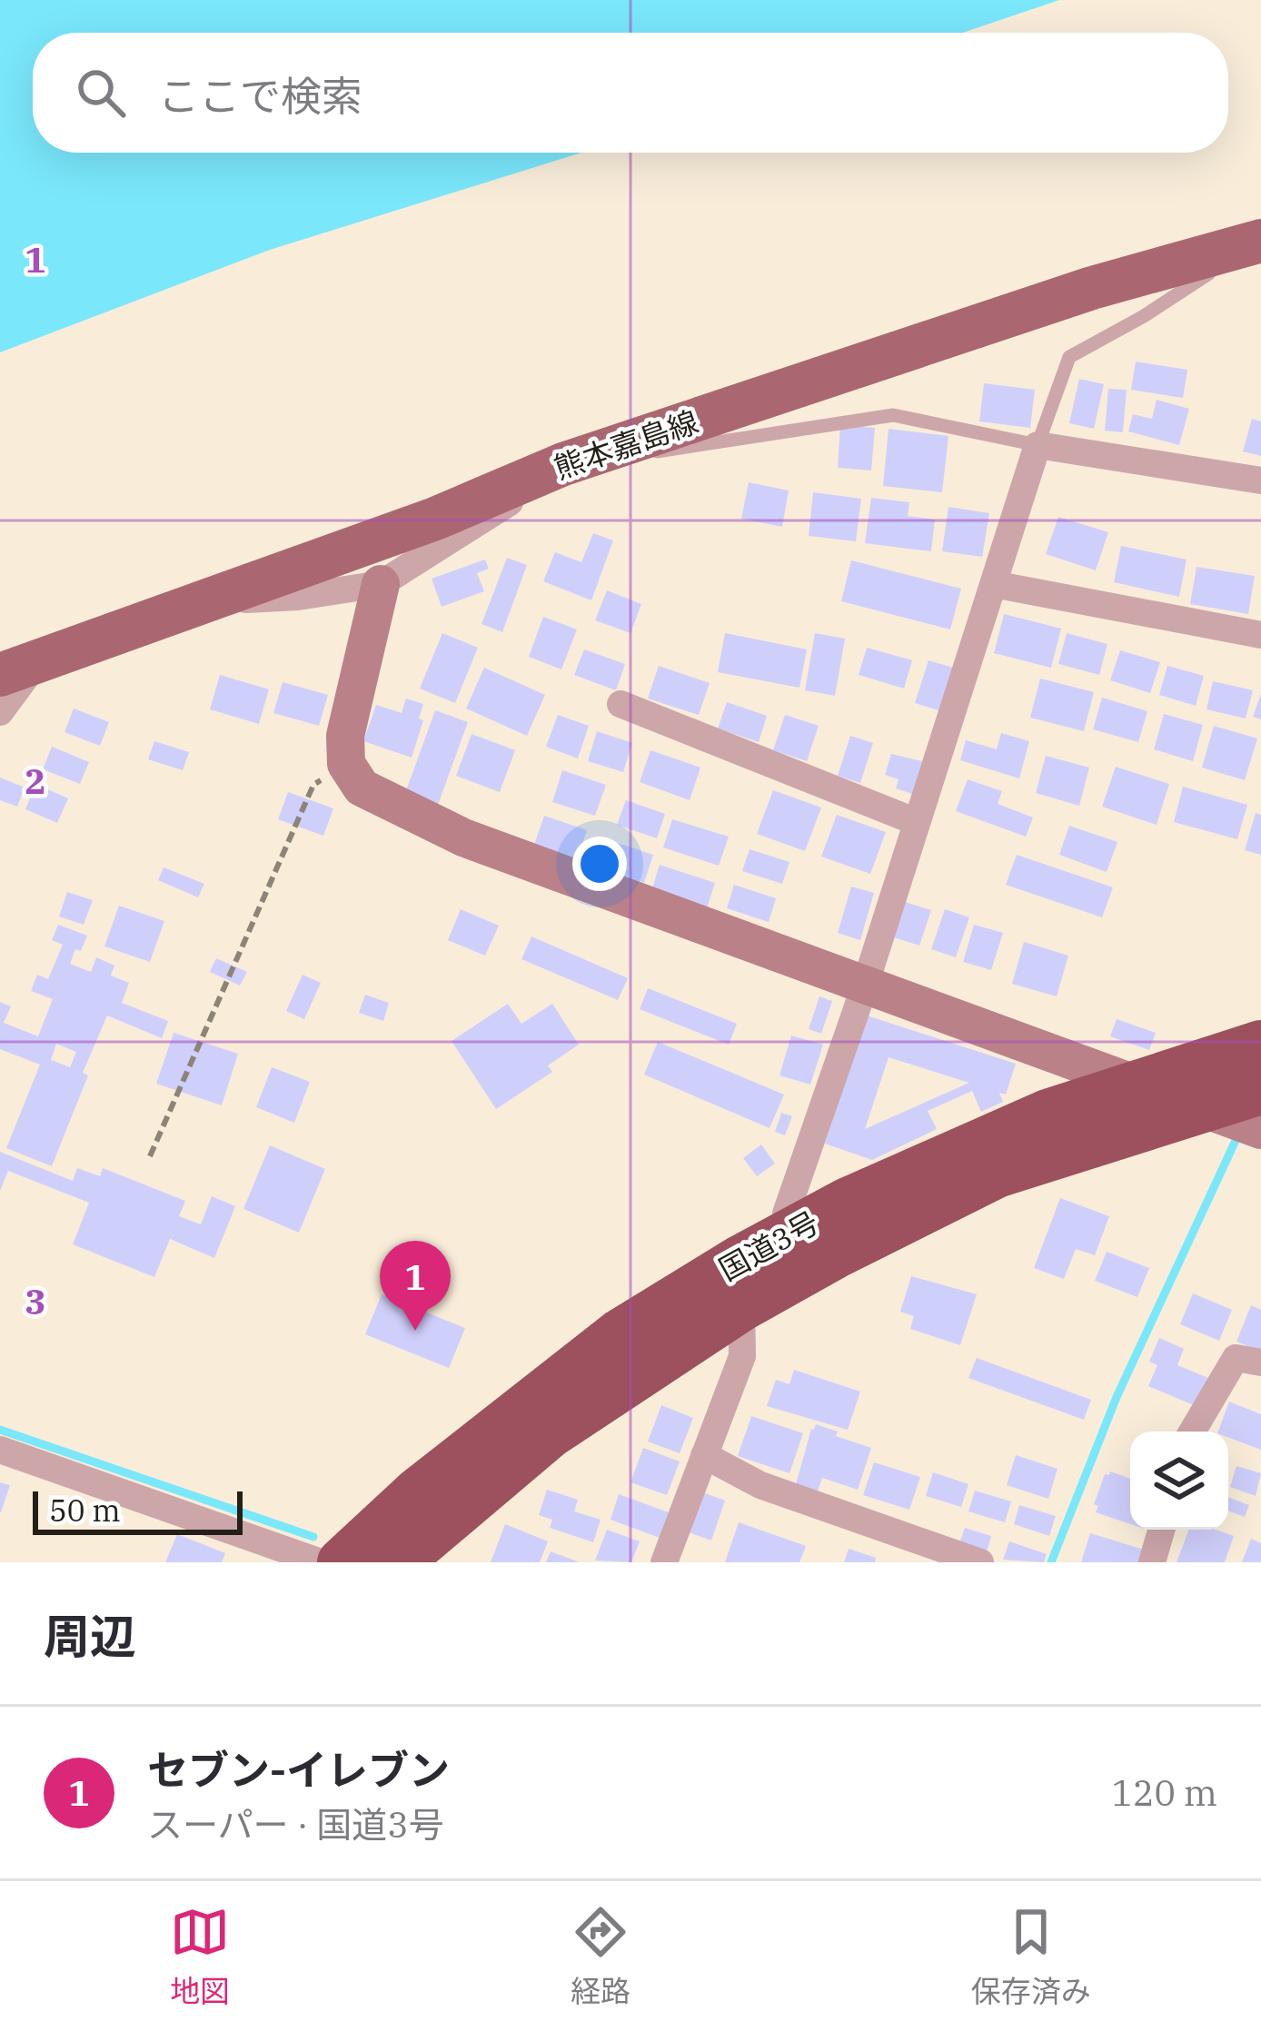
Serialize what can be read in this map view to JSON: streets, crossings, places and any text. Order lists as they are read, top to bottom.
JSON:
{
  "streets": {
    "highway": ["国道3号"],
    "main road": ["熊本嘉島線"]
  },
  "scale_bar": "50 m",
  "page": {
    "search": "ここで検索",
    "pins": "1",
    "scale": "50 m",
    "heading": "周辺",
    "list": [
      {
        "mark": "1",
        "name": "セブン-イレブン",
        "note": "スーパー · 国道3号",
        "value": "120 m"
      }
    ],
    "nav": ["地図", "経路", "保存済み"]
  },
  "grid": {
    "rows": ["1", "2", "3"]
  }
}
